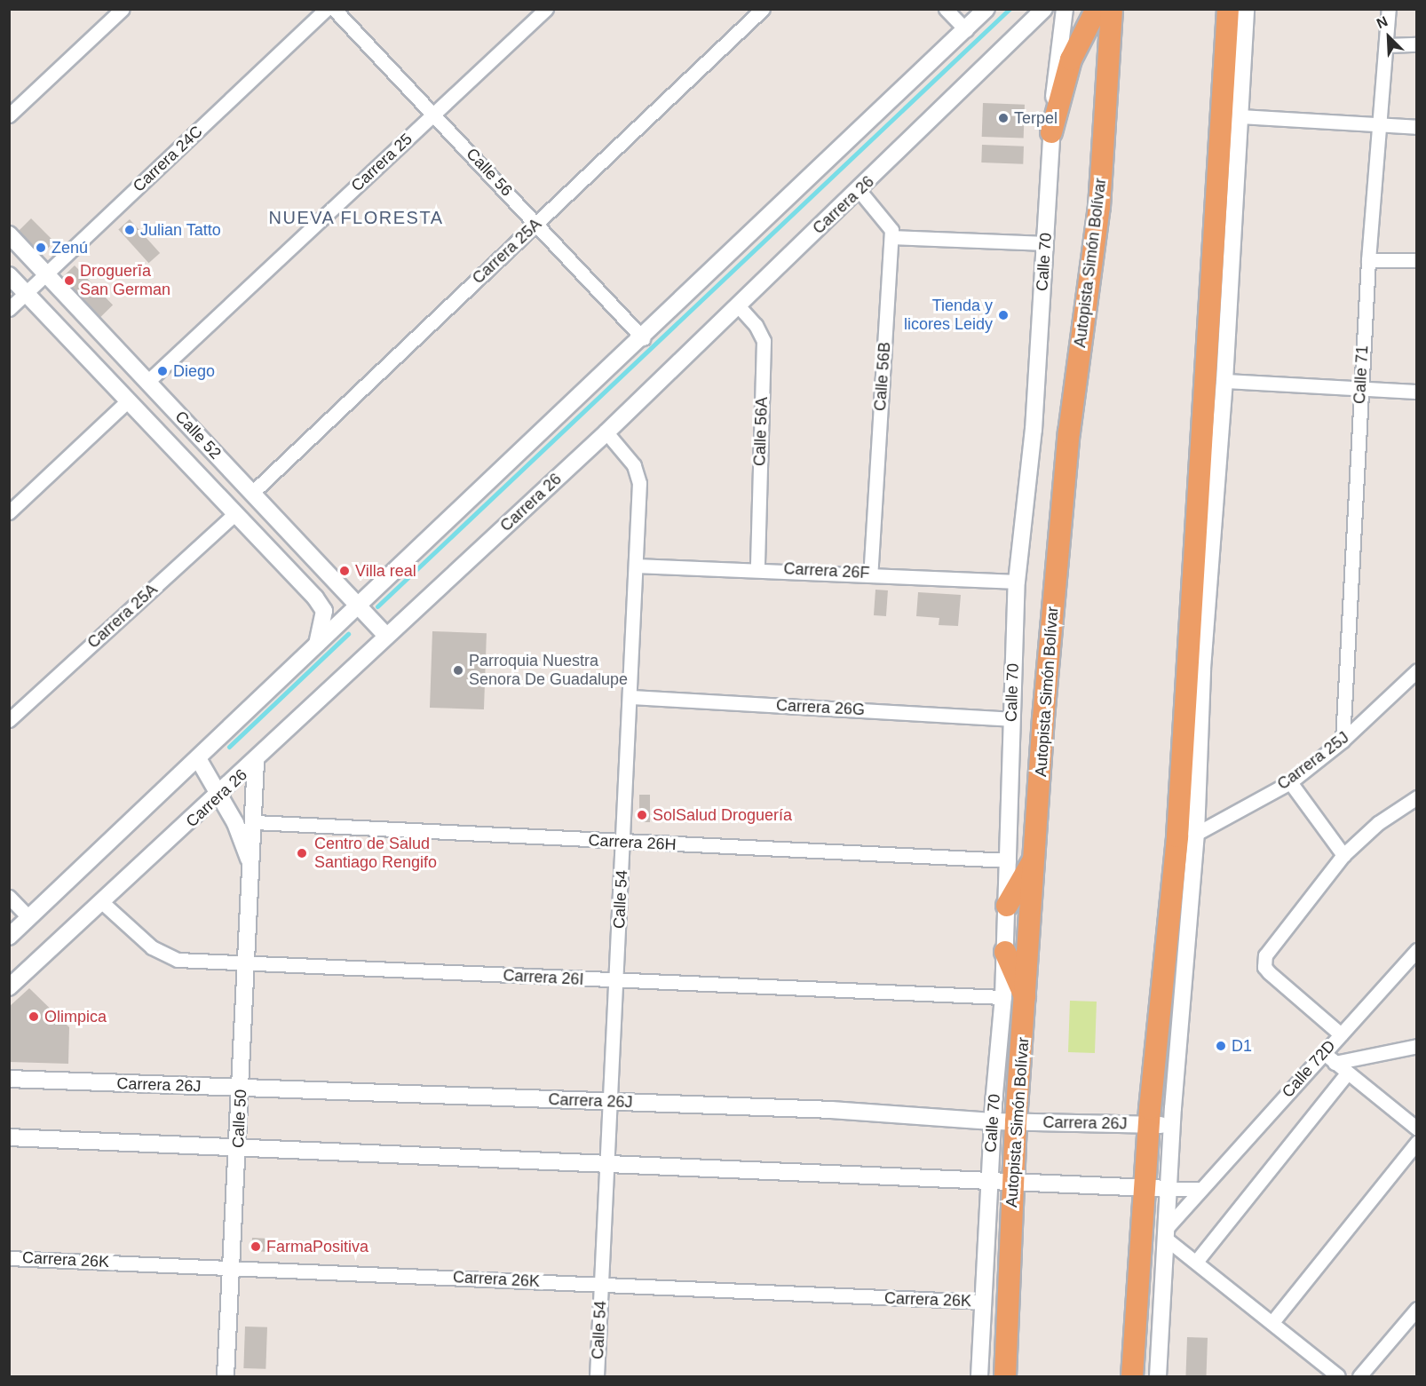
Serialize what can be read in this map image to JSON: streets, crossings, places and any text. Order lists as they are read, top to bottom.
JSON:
{
  "streets": {
    "highway": ["Autopista Simón Bolívar"],
    "street": [
      "Carrera 24C",
      "Carrera 25",
      "Calle 56",
      "Carrera 26",
      "Carrera 25A",
      "Calle 70",
      "Calle 71",
      "Calle 56B",
      "Calle 56A",
      "Calle 52",
      "Carrera 26F",
      "Carrera 26G",
      "Carrera 25J",
      "Carrera 26H",
      "Calle 54",
      "Carrera 26I",
      "Calle 72D",
      "Carrera 26J",
      "Calle 50",
      "Carrera 26K"
    ]
  },
  "crossings": [
    ["Carrera 24C", "Calle 52"],
    ["Carrera 25", "Calle 56"],
    ["Carrera 25", "Calle 52"],
    ["Calle 56", "Carrera 25A"],
    ["Carrera 26", "Calle 56B"],
    ["Carrera 26", "Calle 56A"],
    ["Carrera 26", "Calle 52"],
    ["Carrera 26", "Calle 54"],
    ["Carrera 26", "Carrera 26I"],
    ["Carrera 26", "Calle 50"],
    ["Carrera 25A", "Calle 52"],
    ["Calle 70", "Carrera 26F"],
    ["Calle 70", "Carrera 26G"],
    ["Calle 70", "Carrera 26H"],
    ["Calle 70", "Carrera 26I"],
    ["Calle 70", "Carrera 26J"],
    ["Calle 70", "Carrera 26K"],
    ["Autopista Simón Bolívar", "Carrera 26J"],
    ["Calle 71", "Carrera 25J"],
    ["Calle 56B", "Carrera 26F"],
    ["Calle 56A", "Carrera 26F"],
    ["Carrera 26F", "Calle 54"],
    ["Carrera 26G", "Calle 54"],
    ["Carrera 26H", "Calle 54"],
    ["Carrera 26H", "Calle 50"],
    ["Calle 54", "Carrera 26I"],
    ["Calle 54", "Carrera 26J"],
    ["Calle 54", "Carrera 26K"],
    ["Carrera 26I", "Calle 50"],
    ["Carrera 26J", "Calle 50"],
    ["Calle 50", "Carrera 26K"]
  ],
  "districts": ["NUEVA FLORESTA"],
  "places": [
    "Terpel",
    "Julian Tatto",
    "Zenú",
    "Droguerīa San German",
    "Tienda y licores Leidy",
    "Diego",
    "Villa real",
    "Parroquia Nuestra Senora De Guadalupe",
    "SolSalud Droguería",
    "Centro de Salud Santiago Rengifo",
    "Olimpica",
    "D1",
    "FarmaPositiva"
  ],
  "north": "top left"
}
